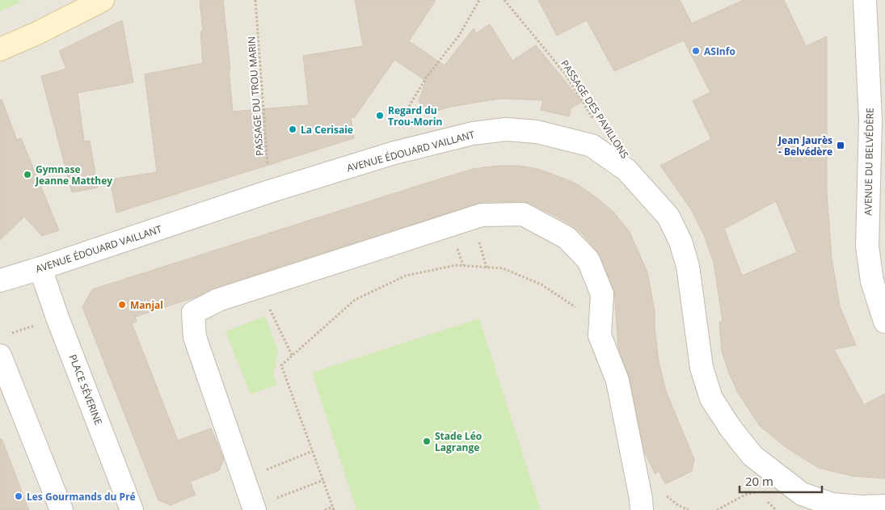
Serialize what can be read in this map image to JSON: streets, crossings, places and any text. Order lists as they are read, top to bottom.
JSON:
{
  "streets": {
    "street": ["AVENUE ÉDOUARD VAILLANT", "AVENUE DU BELVÉDÈRE", "PLACE SÉVERINE"],
    "path": ["PASSAGE DU TROU MARIN", "PASSAGE DES PAVILLONS"]
  },
  "crossings": [
    ["PASSAGE DU TROU MARIN", "AVENUE ÉDOUARD VAILLANT"],
    ["AVENUE ÉDOUARD VAILLANT", "PLACE SÉVERINE"]
  ],
  "places": {
    "other": [
      "ASInfo",
      "Regard du Trou-Morin",
      "La Cerisaie",
      "Gymnase Jeanne Matthey",
      "Manjal",
      "Stade Léo Lagrange",
      "Les Gourmands du Pré"
    ],
    "transit": ["Jean Jaurès - Belvédère"]
  },
  "scale_bar": "20 m"
}
